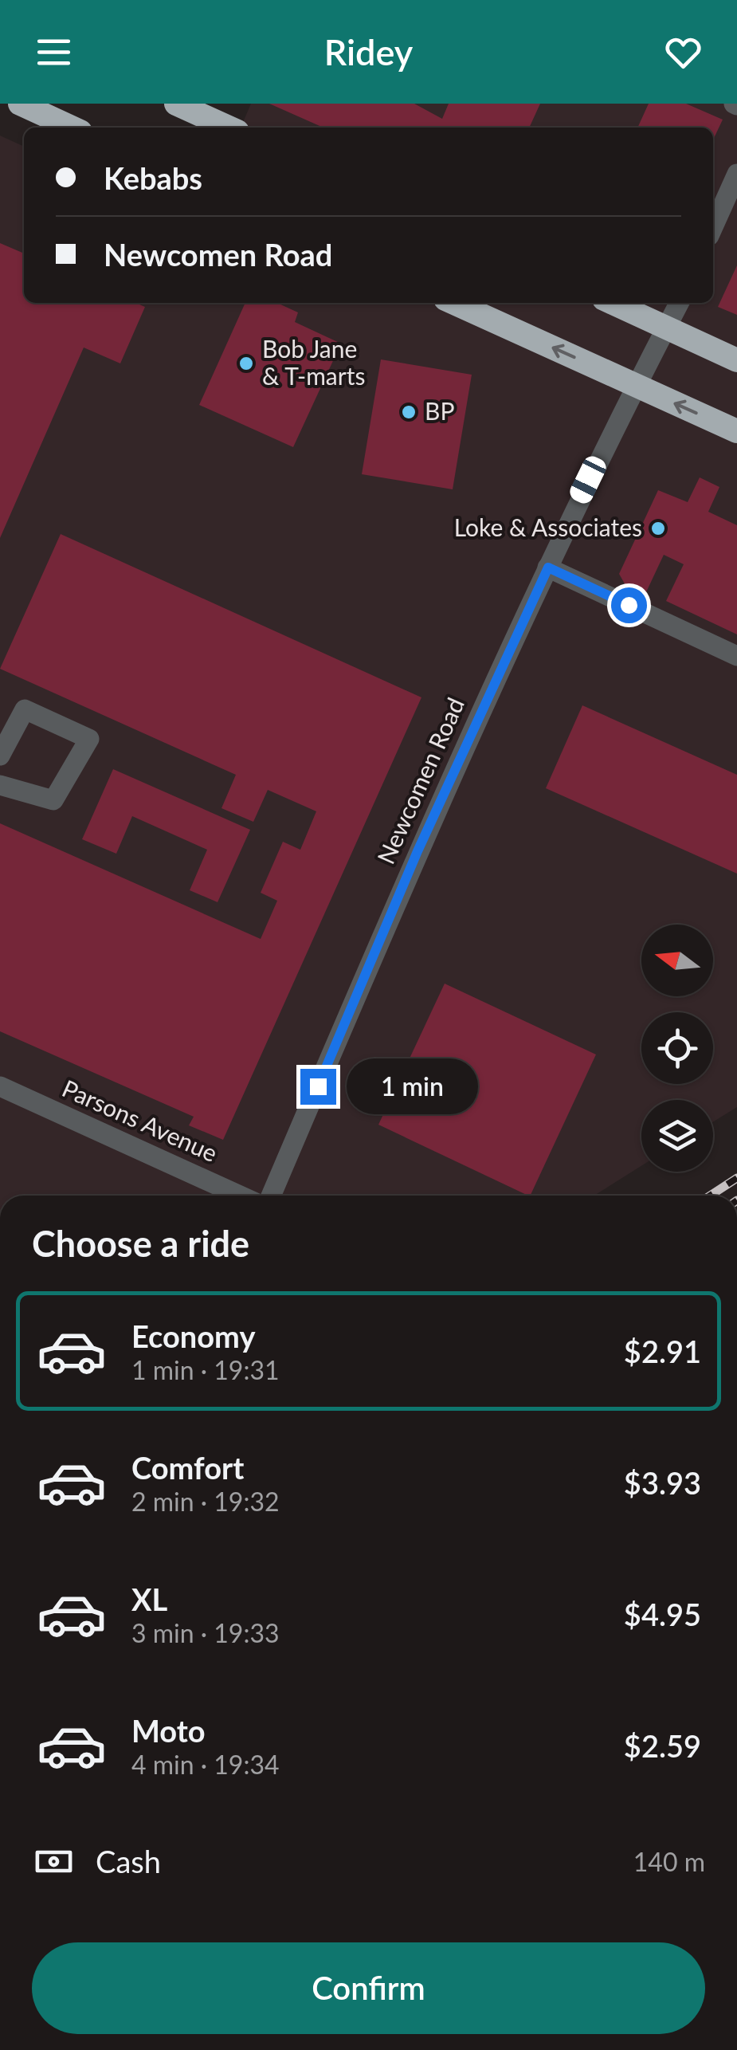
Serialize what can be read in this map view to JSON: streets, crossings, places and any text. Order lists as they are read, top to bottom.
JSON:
{
  "streets": {
    "street": ["Newcomen Road", "Parsons Avenue"]
  },
  "places": ["Bob Jane & T-marts", "BP", "Loke & Associates"],
  "north": "left",
  "page": {
    "header": "Ridey",
    "banner": ["Kebabs", "Newcomen Road"],
    "bubble": "1 min",
    "heading": "Choose a ride",
    "list": [
      {
        "name": "Economy",
        "note": "1 min · 19:31",
        "value": "$2.91"
      },
      {
        "name": "Comfort",
        "note": "2 min · 19:32",
        "value": "$3.93"
      },
      {
        "name": "XL",
        "note": "3 min · 19:33",
        "value": "$4.95"
      },
      {
        "name": "Moto",
        "note": "4 min · 19:34",
        "value": "$2.59"
      }
    ],
    "pay": ["Cash", "140 m"],
    "buttons": "Confirm"
  }
}
